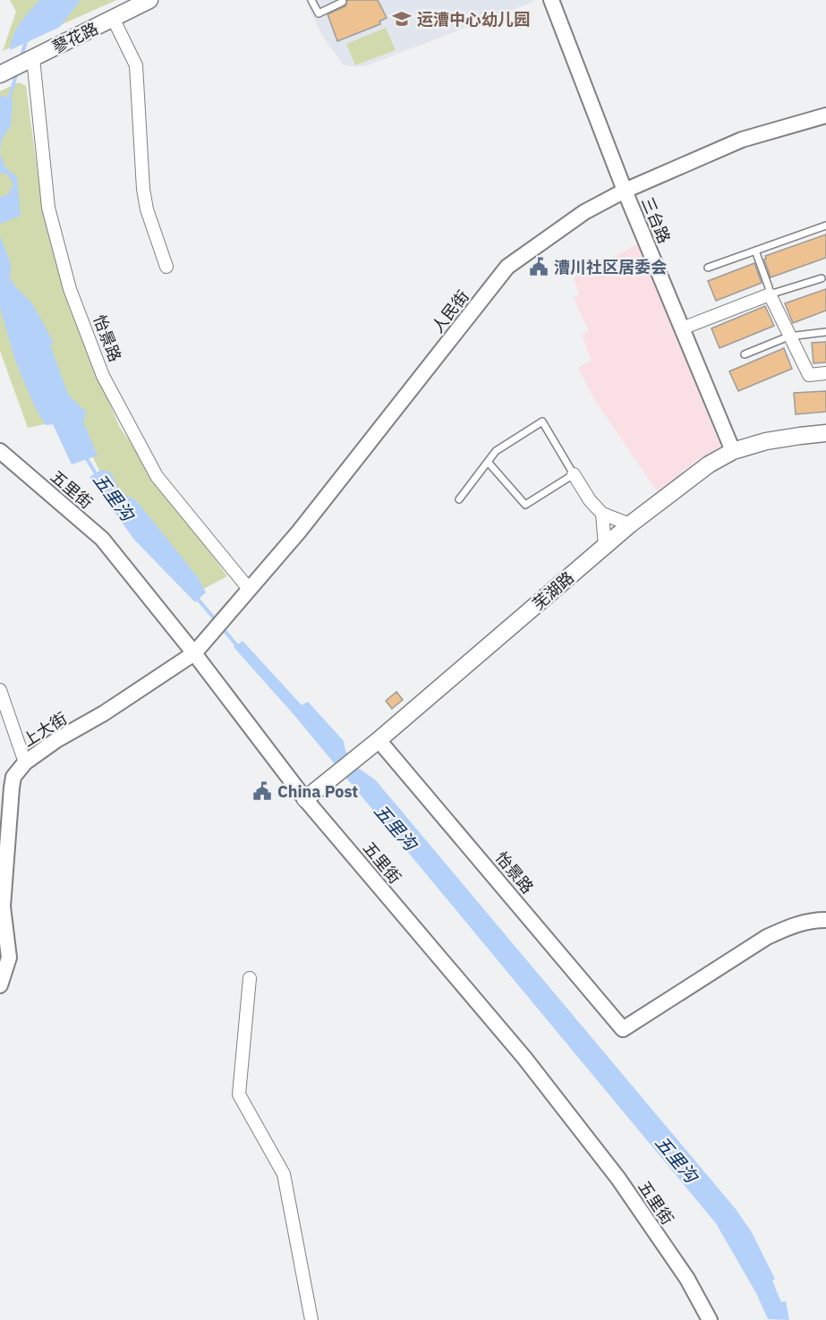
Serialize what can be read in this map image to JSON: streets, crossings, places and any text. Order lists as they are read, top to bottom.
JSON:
{
  "streets": {
    "main road": ["蓼花路", "芜湖路"],
    "street": [
      "三台路",
      "人民街",
      "怡景路",
      "五里街",
      "上大街"
    ]
  },
  "crossings": [
    ["蓼花路", "怡景路"],
    ["三台路", "人民街"],
    ["三台路", "芜湖路"],
    ["人民街", "怡景路"],
    ["人民街", "五里街"],
    ["人民街", "上大街"],
    ["怡景路", "芜湖路"],
    ["五里街", "芜湖路"],
    ["五里街", "上大街"]
  ],
  "water": ["五里沟"],
  "places": {
    "school or university": ["运漕中心幼儿园"],
    "public building": ["漕川社区居委会", "China Post"]
  }
}
